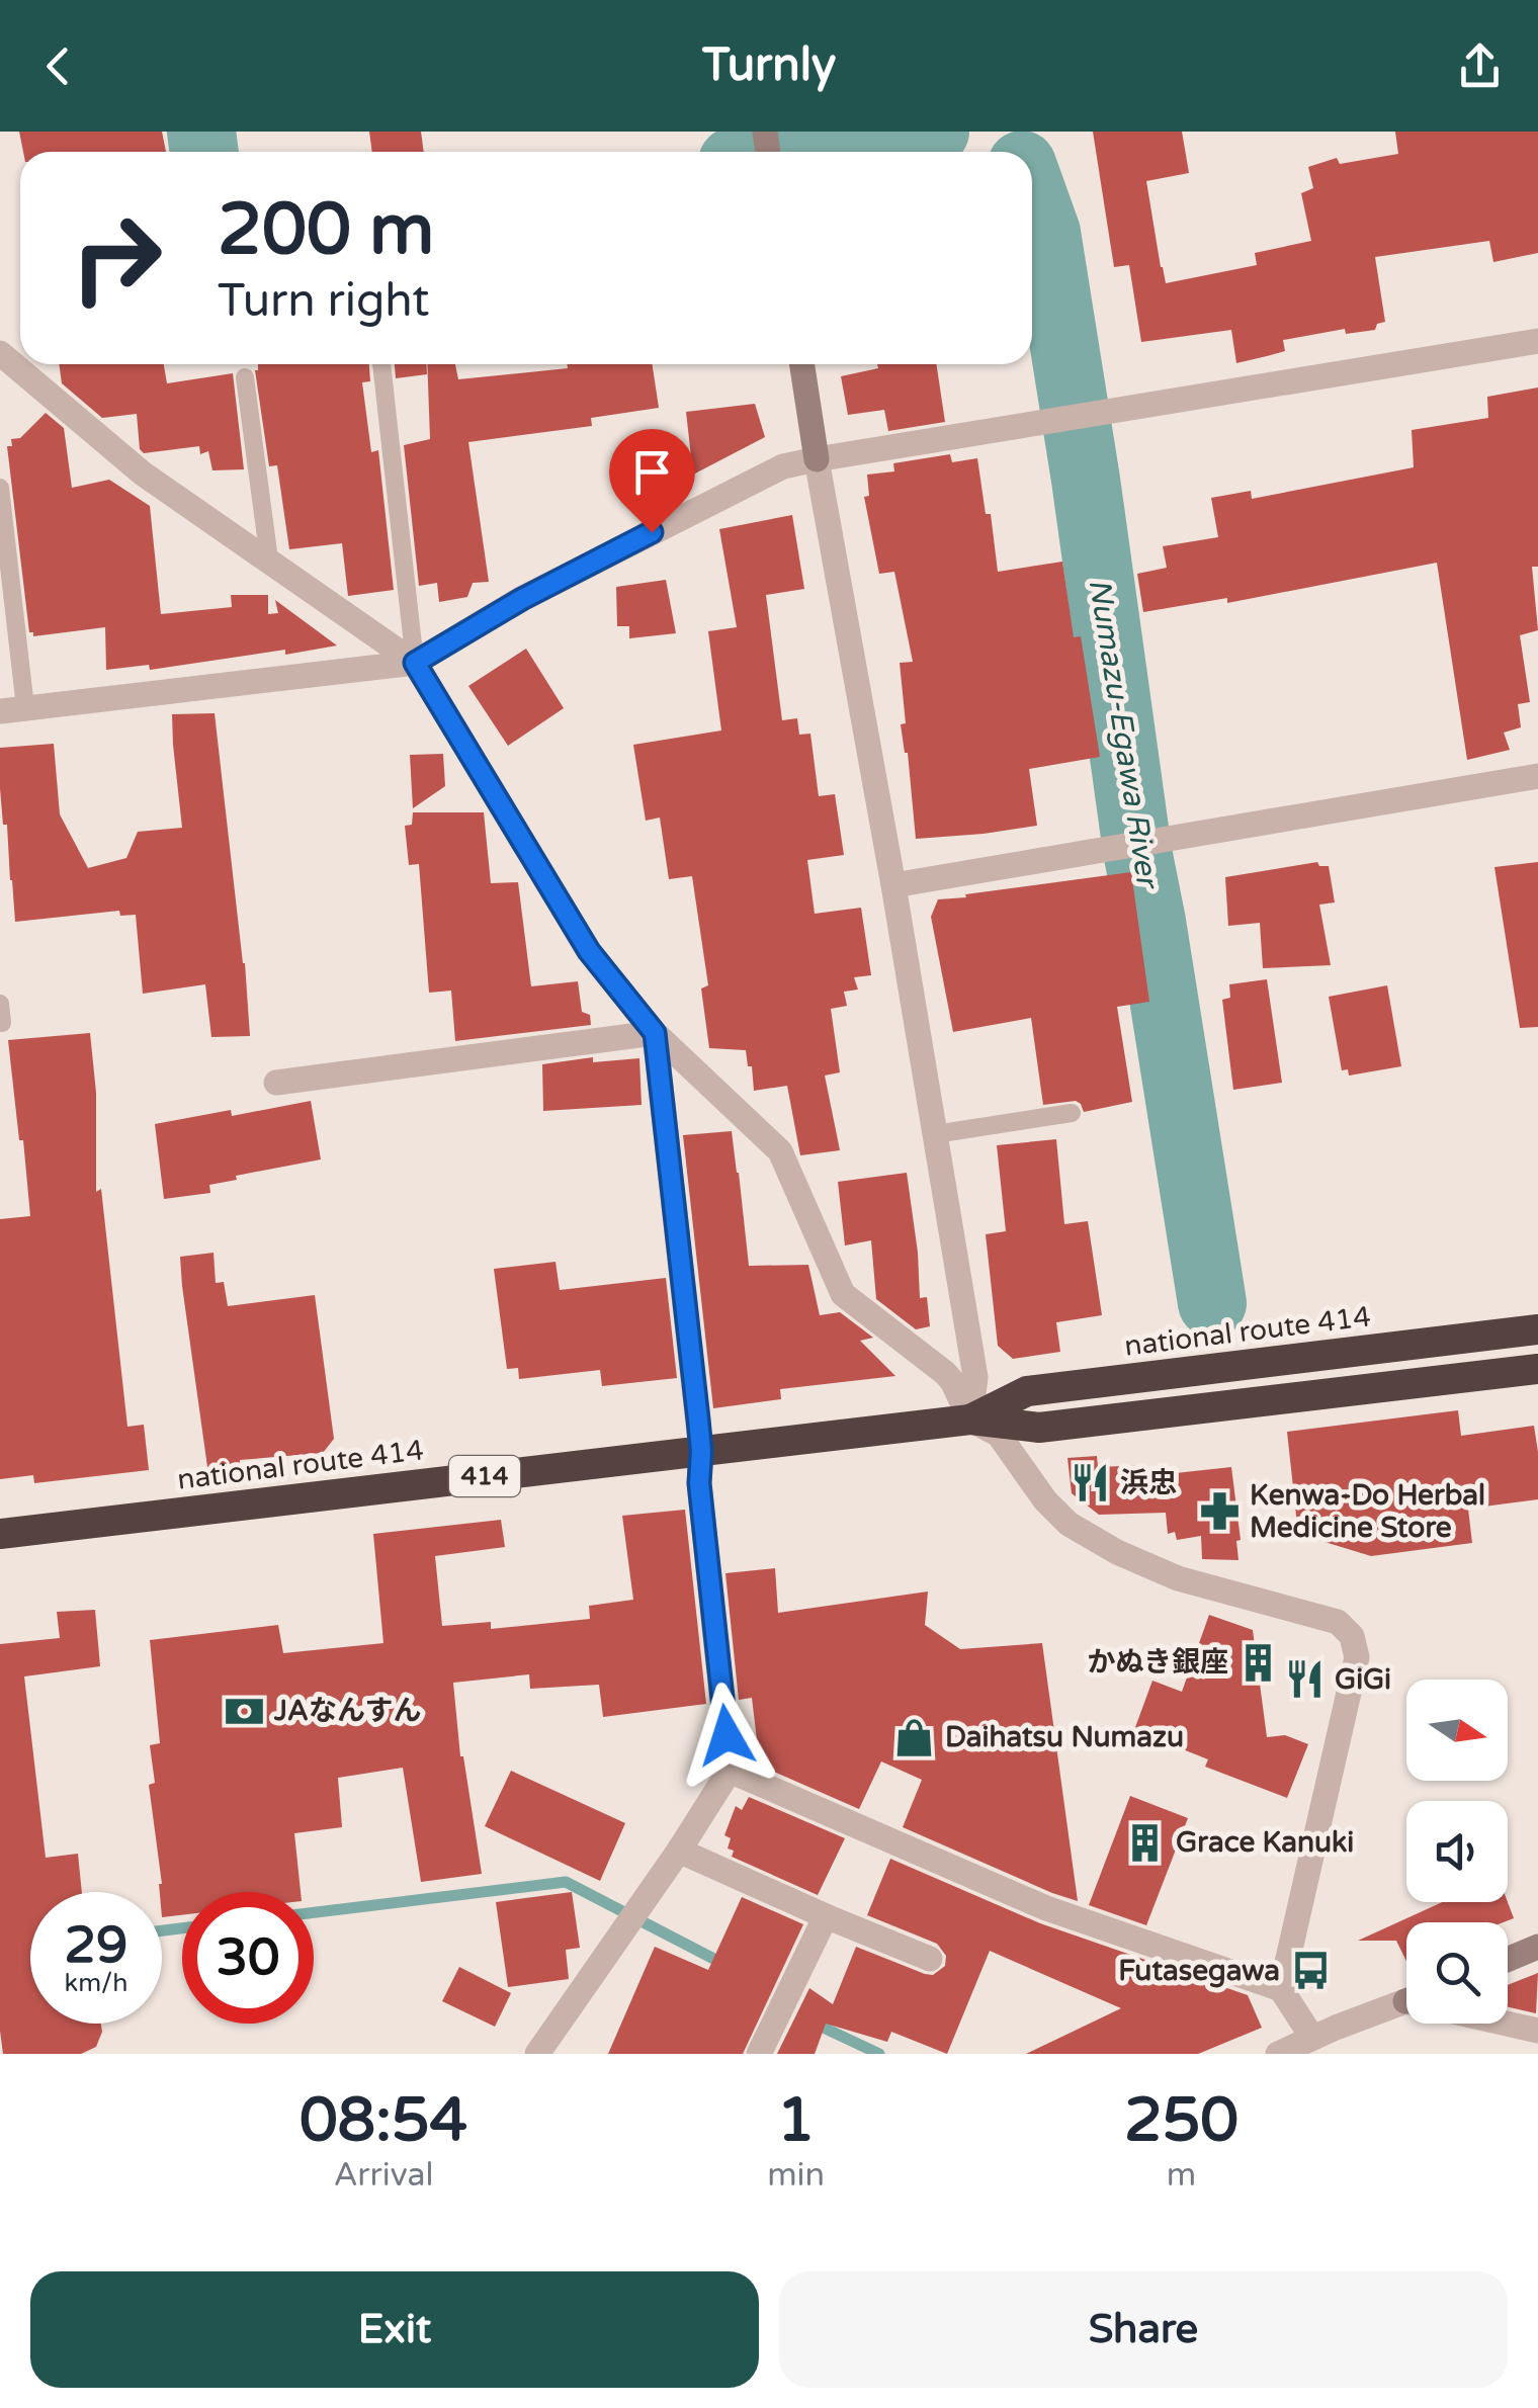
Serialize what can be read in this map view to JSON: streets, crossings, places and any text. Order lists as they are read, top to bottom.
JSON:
{
  "streets": {
    "highway": ["national route 414", "414"]
  },
  "water": ["Numazu-Egawa River"],
  "places": {
    "restaurant": ["浜忠", "GiGi"],
    "pharmacy": ["Kenwa-Do Herbal Medicine Store"],
    "building": ["かぬき銀座", "Grace Kanuki"],
    "bank": ["JAなんすん"],
    "shop": ["Daihatsu Numazu"],
    "bus stop": ["Futasegawa"]
  },
  "north": "right",
  "page": {
    "header": "Turnly",
    "turn": ["200 m", "Turn right"],
    "speed": "29 km/h",
    "limit": "30",
    "eta": [
      "08:54",
      "Arrival",
      "1",
      "min",
      "250",
      "m"
    ],
    "buttons": ["Exit", "Share"]
  }
}
